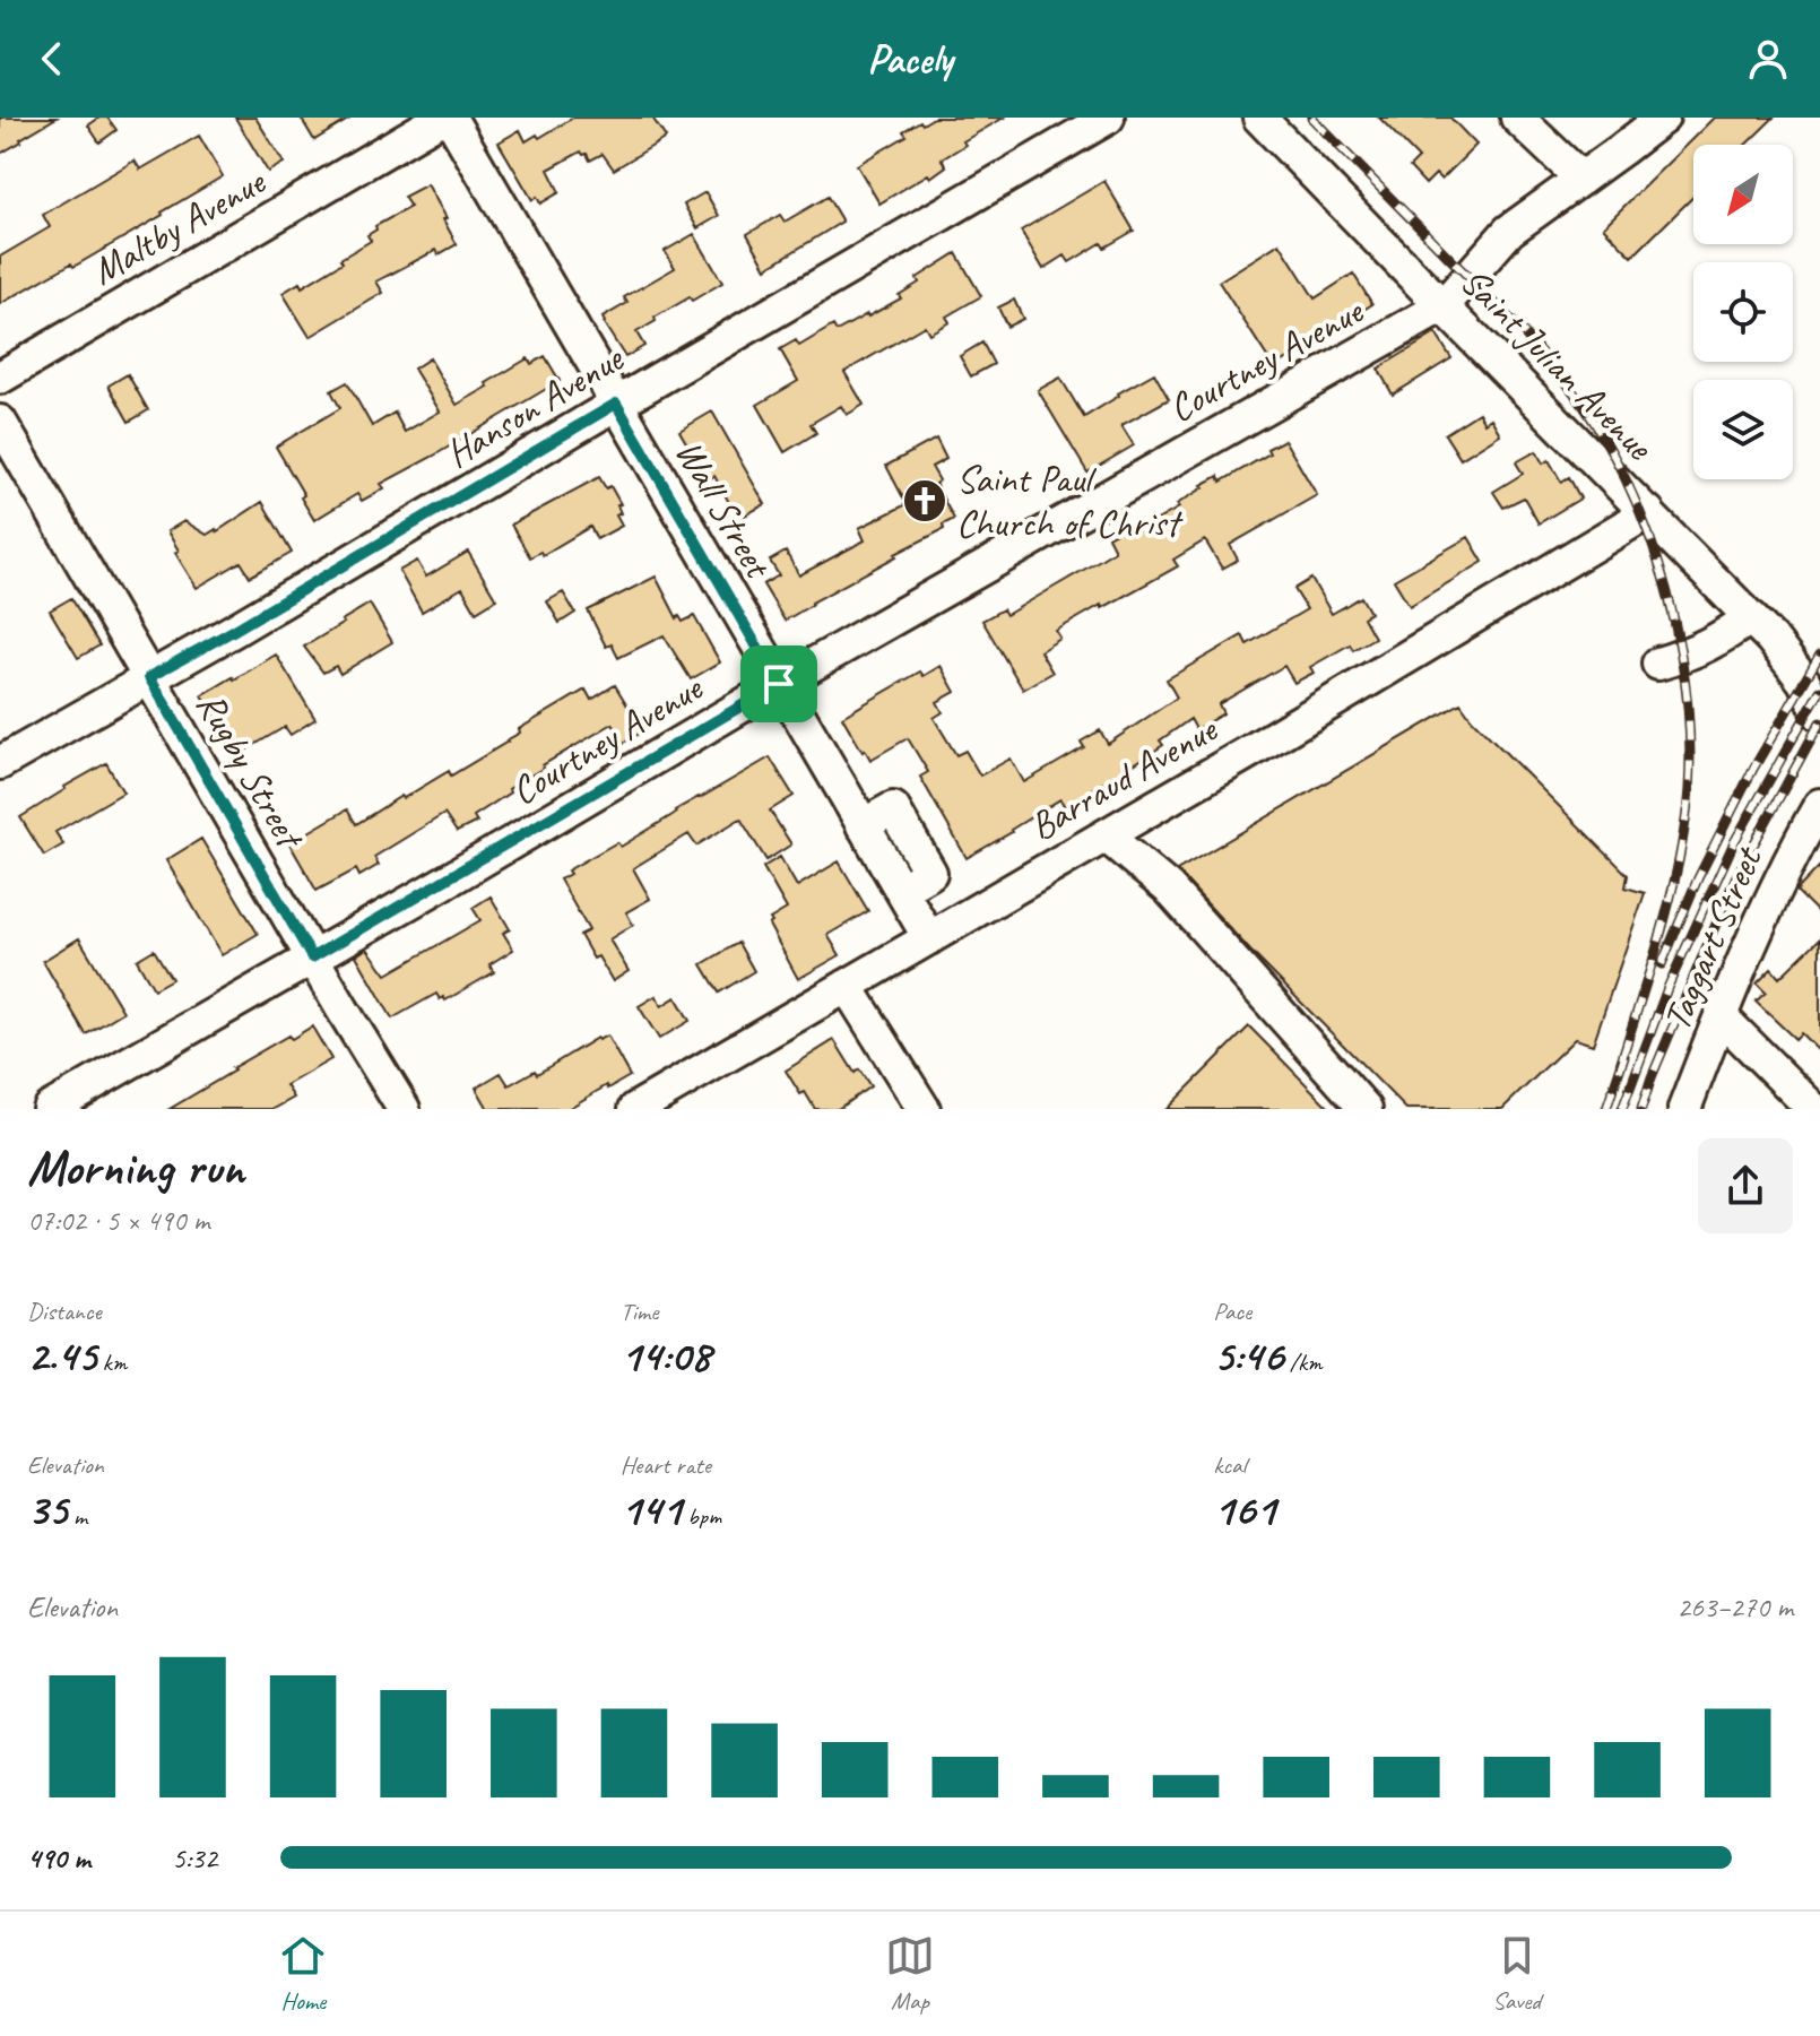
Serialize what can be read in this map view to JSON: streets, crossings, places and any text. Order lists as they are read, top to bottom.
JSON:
{
  "streets": {
    "street": [
      "Maltby Avenue",
      "Courtney Avenue",
      "Saint Julian Avenue",
      "Hanson Avenue",
      "Wall Street",
      "Rugby Street",
      "Barraud Avenue",
      "Taggart Street"
    ]
  },
  "crossings": [
    ["Courtney Avenue", "Saint Julian Avenue"],
    ["Courtney Avenue", "Wall Street"],
    ["Courtney Avenue", "Rugby Street"],
    ["Saint Julian Avenue", "Barraud Avenue"],
    ["Hanson Avenue", "Wall Street"],
    ["Hanson Avenue", "Rugby Street"],
    ["Wall Street", "Barraud Avenue"]
  ],
  "places": {
    "church": ["Saint Paul Church of Christ"]
  },
  "north": "bottom left",
  "page": {
    "header": "Pacely",
    "heading": ["Morning run", "07:02 · 5 × 490 m"],
    "stats": [
      ["Distance", "2.45 km"],
      ["Time", "14:08"],
      ["Pace", "5:46 /km"],
      ["Elevation", "35 m"],
      ["Heart rate", "141 bpm"],
      ["kcal", "161"]
    ],
    "chart": ["Elevation", "263–270 m"],
    "list": [
      {
        "name": "490 m",
        "note": "5:32"
      }
    ],
    "tabs": ["Home", "Map", "Saved"]
  }
}
